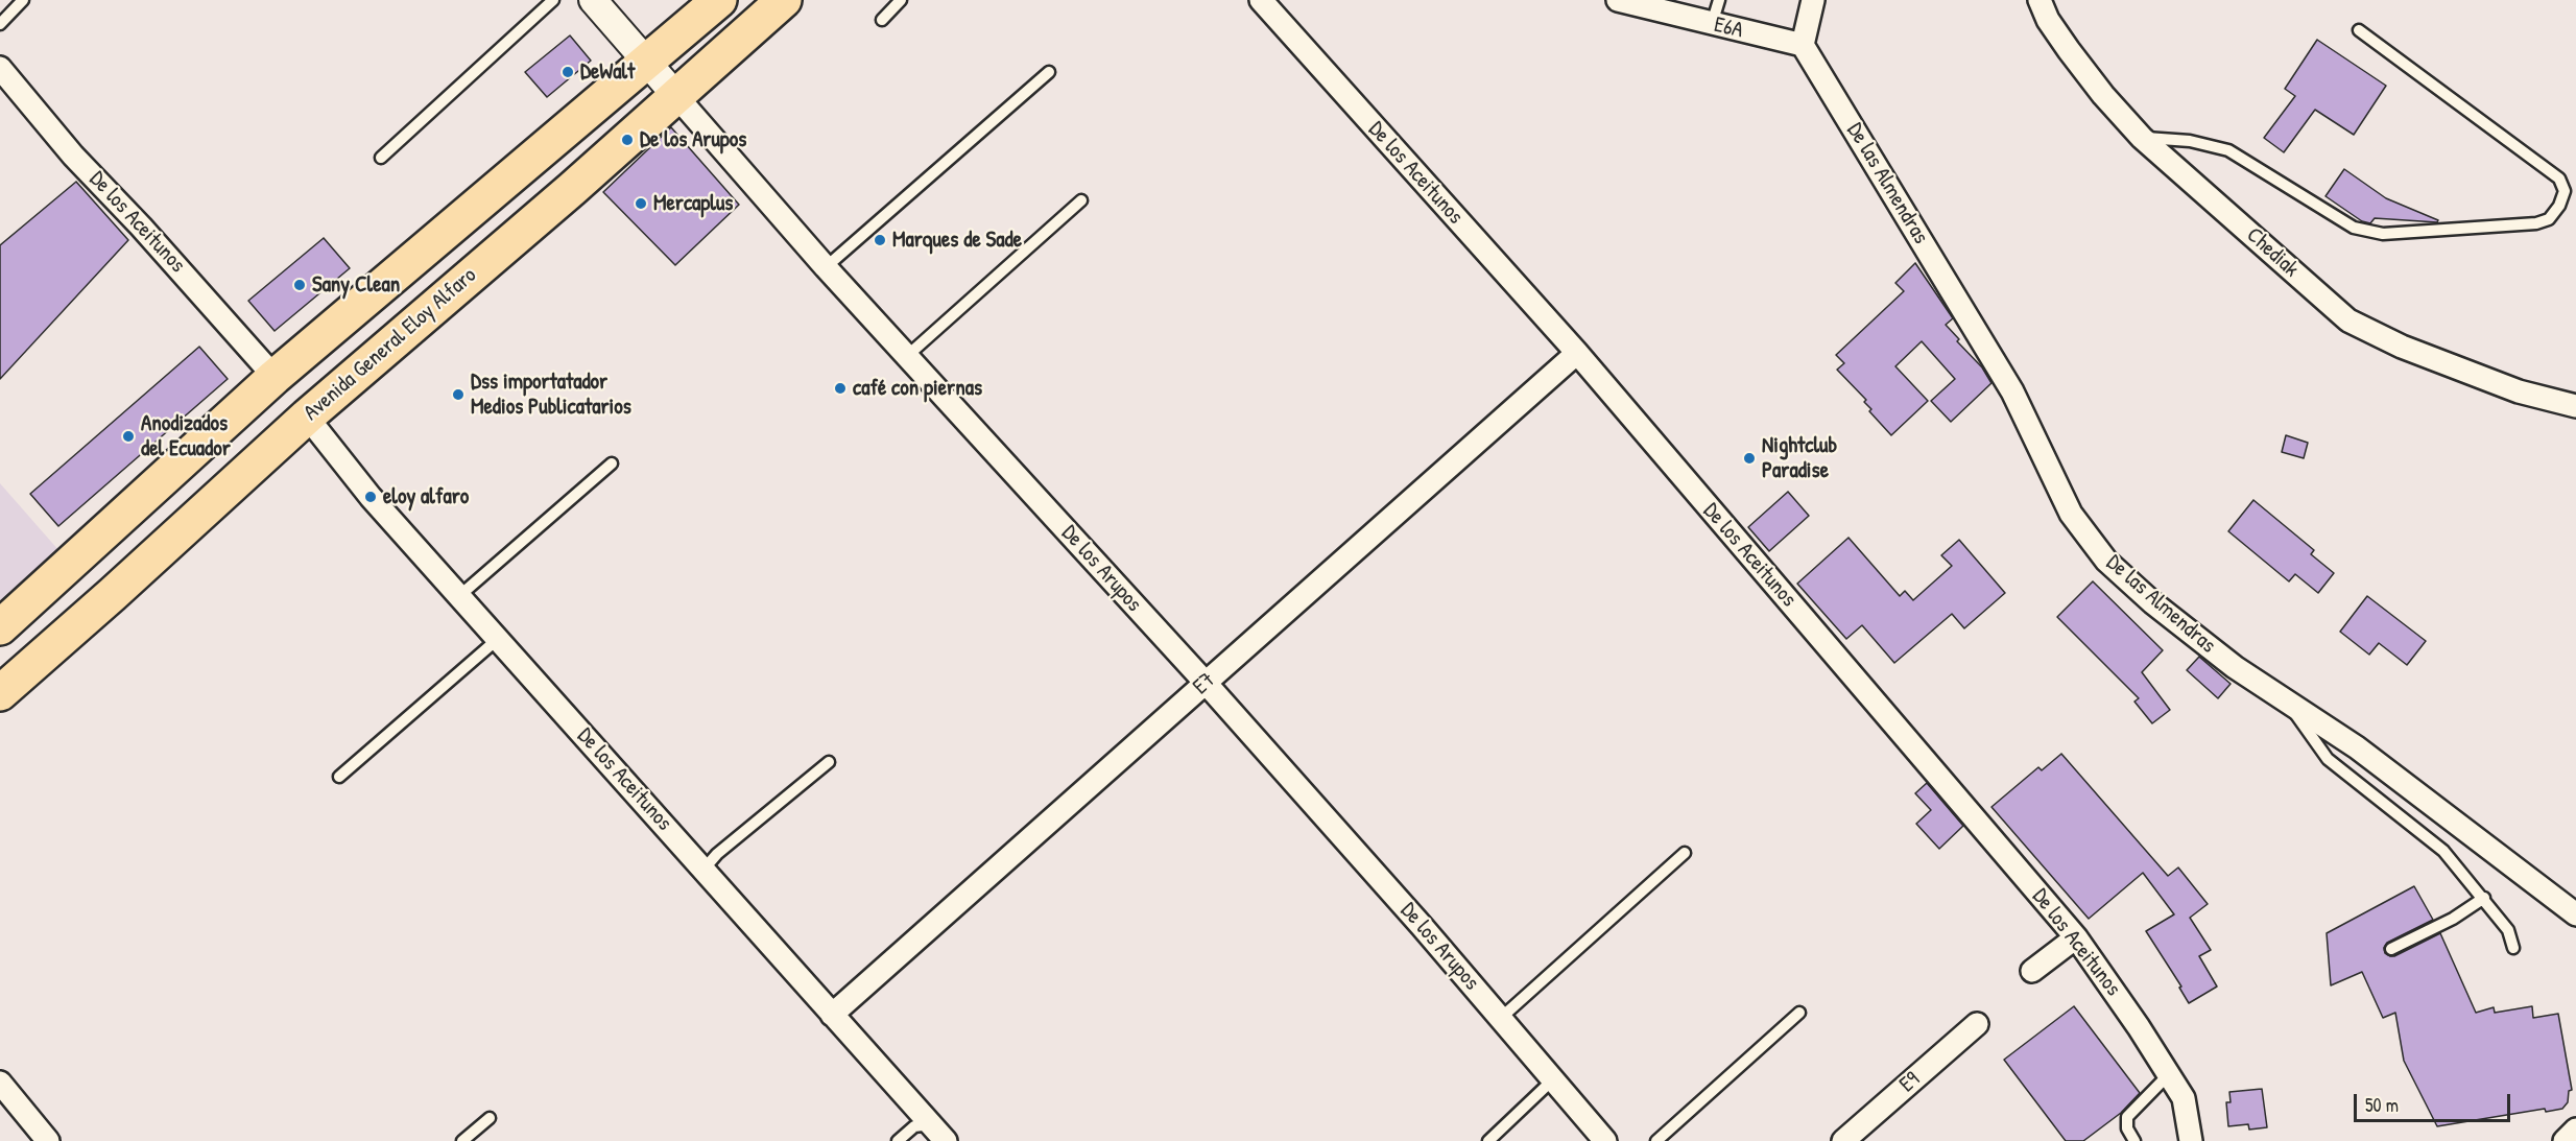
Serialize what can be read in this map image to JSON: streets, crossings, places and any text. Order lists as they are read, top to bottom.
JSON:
{
  "streets": {
    "main road": ["Avenida General Eloy Alfaro"],
    "street": [
      "E6A",
      "De los Aceitunos",
      "De las Almendras",
      "Chediak",
      "De los Arupos",
      "E7",
      "E9"
    ]
  },
  "crossings": [
    ["E6A", "De las Almendras"],
    ["De los Aceitunos", "Avenida General Eloy Alfaro"],
    ["De los Aceitunos", "E7"],
    ["Avenida General Eloy Alfaro", "De los Arupos"],
    ["De los Arupos", "E7"]
  ],
  "places": [
    "DeWalt",
    "De los Arupos",
    "Mercaplus",
    "Marques de Sade",
    "Sany Clean",
    "café con piernas",
    "Dss importatador Medios Publicatarios",
    "Anodizados del Ecuador",
    "Nightclub Paradise",
    "eloy alfaro"
  ],
  "scale_bar": "50 m"
}
